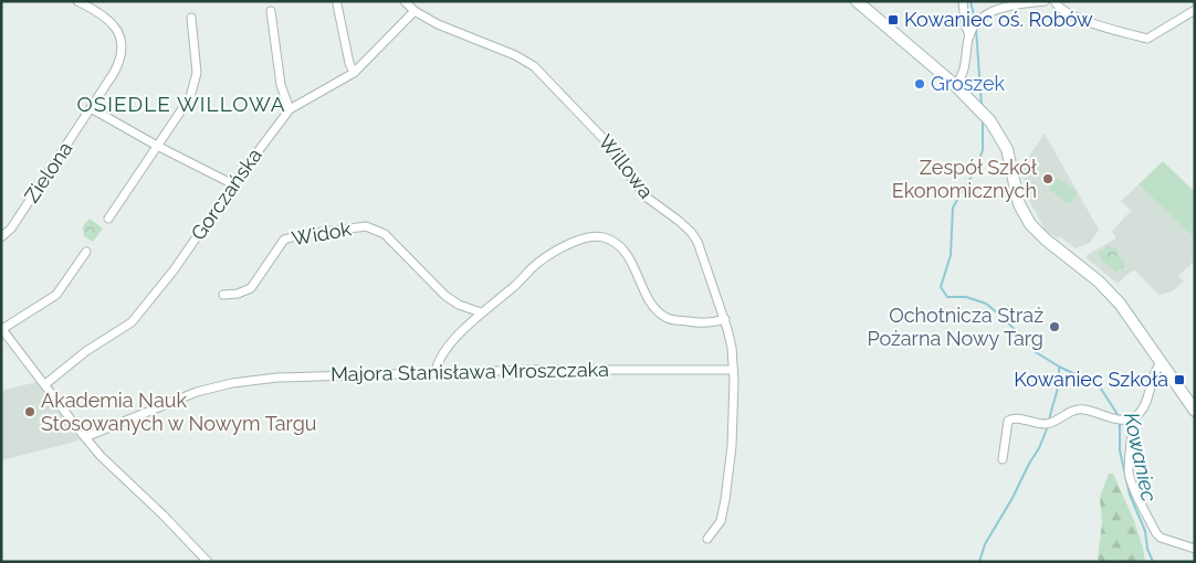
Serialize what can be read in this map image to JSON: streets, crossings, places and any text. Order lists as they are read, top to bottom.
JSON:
{
  "streets": {
    "street": [
      "Willowa",
      "Zielona",
      "Gorczańska",
      "Widok",
      "Majora Stanisława Mroszczaka"
    ]
  },
  "crossings": [
    ["Willowa", "Gorczańska"],
    ["Willowa", "Majora Stanisława Mroszczaka"]
  ],
  "districts": ["OSIEDLE WILLOWA"],
  "water": ["Kowaniec"],
  "places": {
    "transit": ["Kowaniec oś. Robów", "Kowaniec Szkoła"],
    "other": [
      "Groszek",
      "Zespół Szkół Ekonomicznych",
      "Ochotnicza Straż Pożarna Nowy Targ",
      "Akademia Nauk Stosowanych w Nowym Targu"
    ]
  }
}
